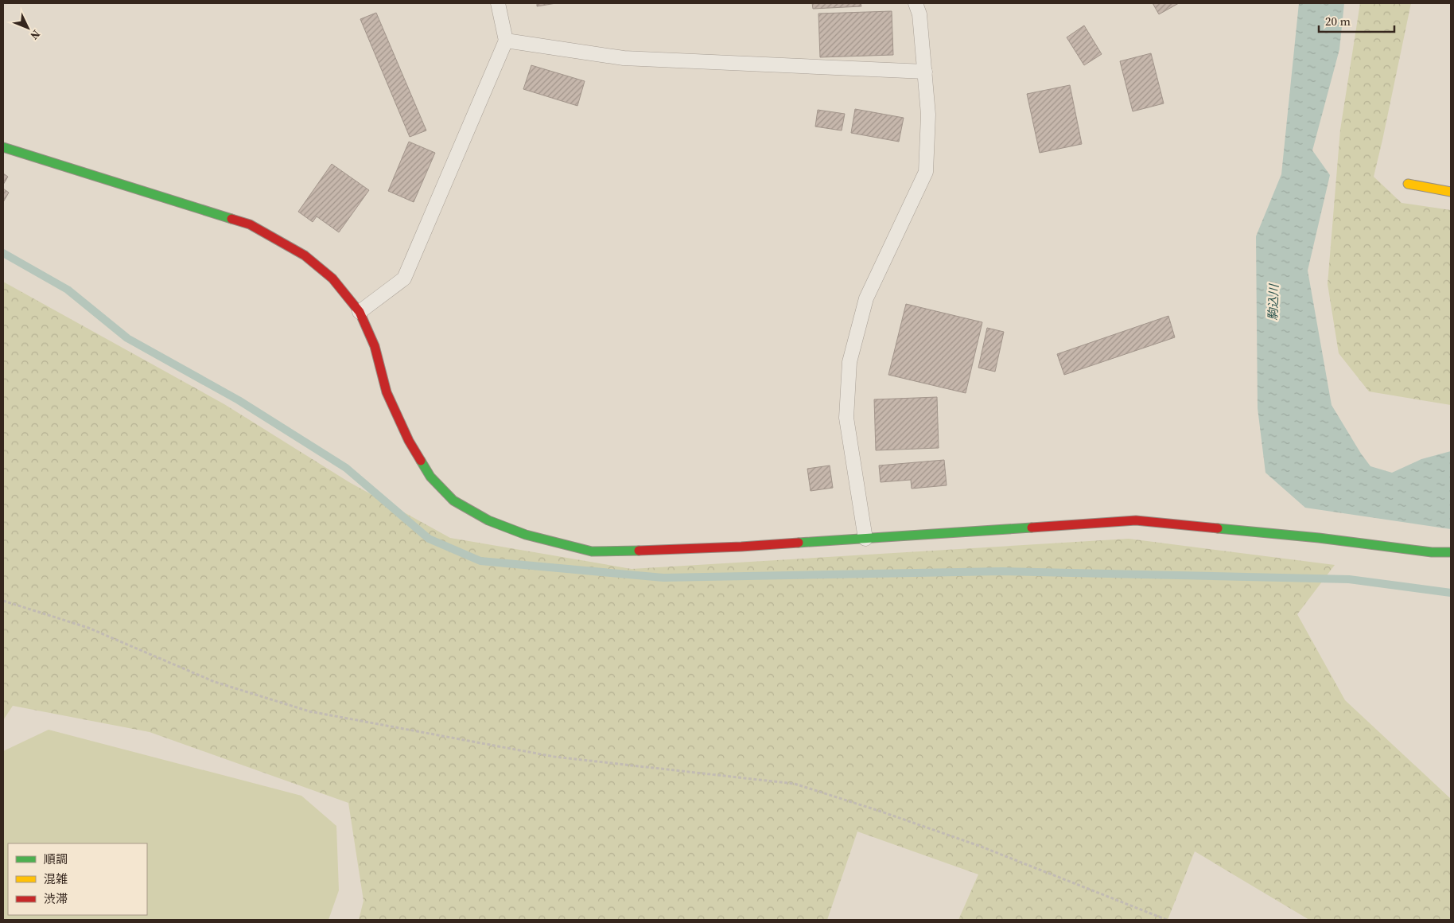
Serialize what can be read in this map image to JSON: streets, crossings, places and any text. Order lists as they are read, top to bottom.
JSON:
{
  "water": ["駒込川"],
  "legend": ["順調", "混雑", "渋滞"],
  "scale_bar": "20 m",
  "north": "bottom right"
}
